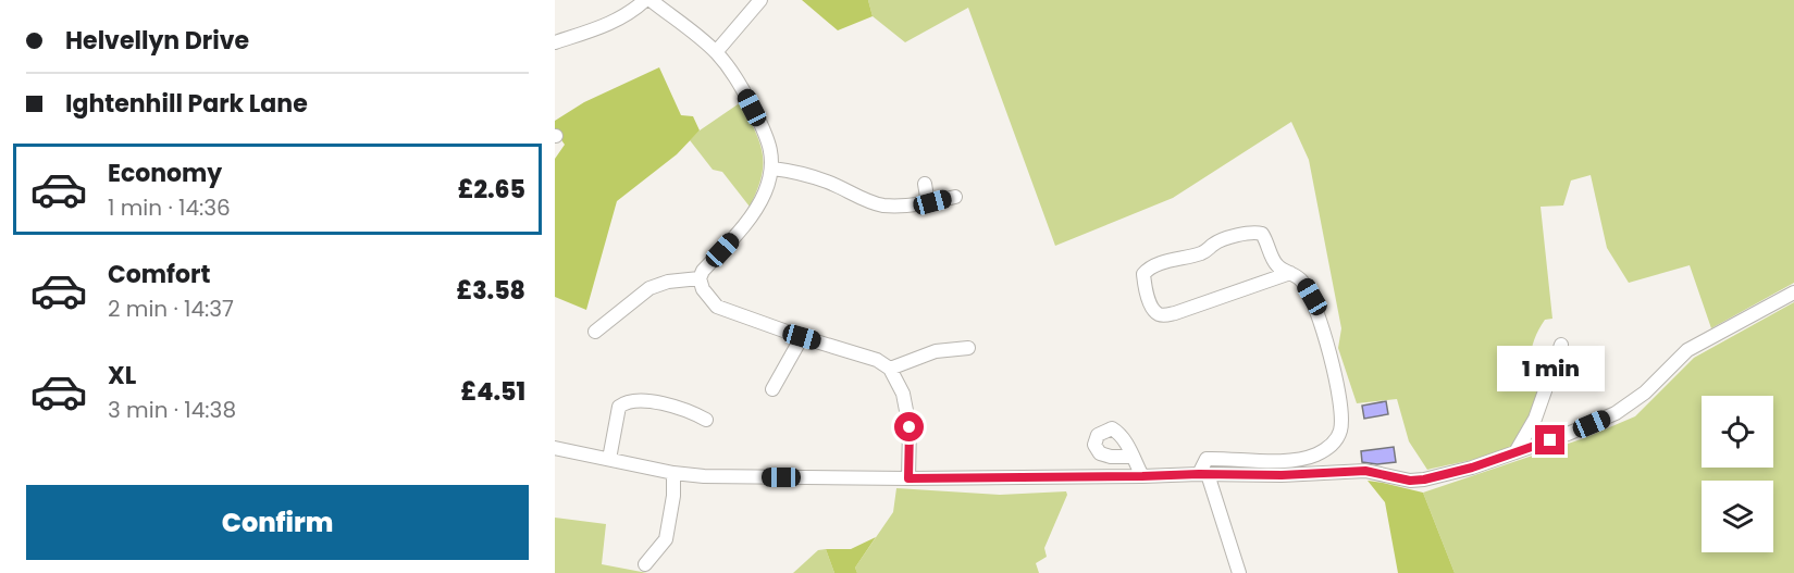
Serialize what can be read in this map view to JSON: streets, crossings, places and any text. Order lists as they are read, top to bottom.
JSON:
{
  "page": {
    "banner": ["Helvellyn Drive", "Ightenhill Park Lane"],
    "list": [
      {
        "name": "Economy",
        "note": "1 min · 14:36",
        "value": "£2.65"
      },
      {
        "name": "Comfort",
        "note": "2 min · 14:37",
        "value": "£3.58"
      },
      {
        "name": "XL",
        "note": "3 min · 14:38",
        "value": "£4.51"
      }
    ],
    "bubble": "1 min",
    "buttons": "Confirm"
  }
}
